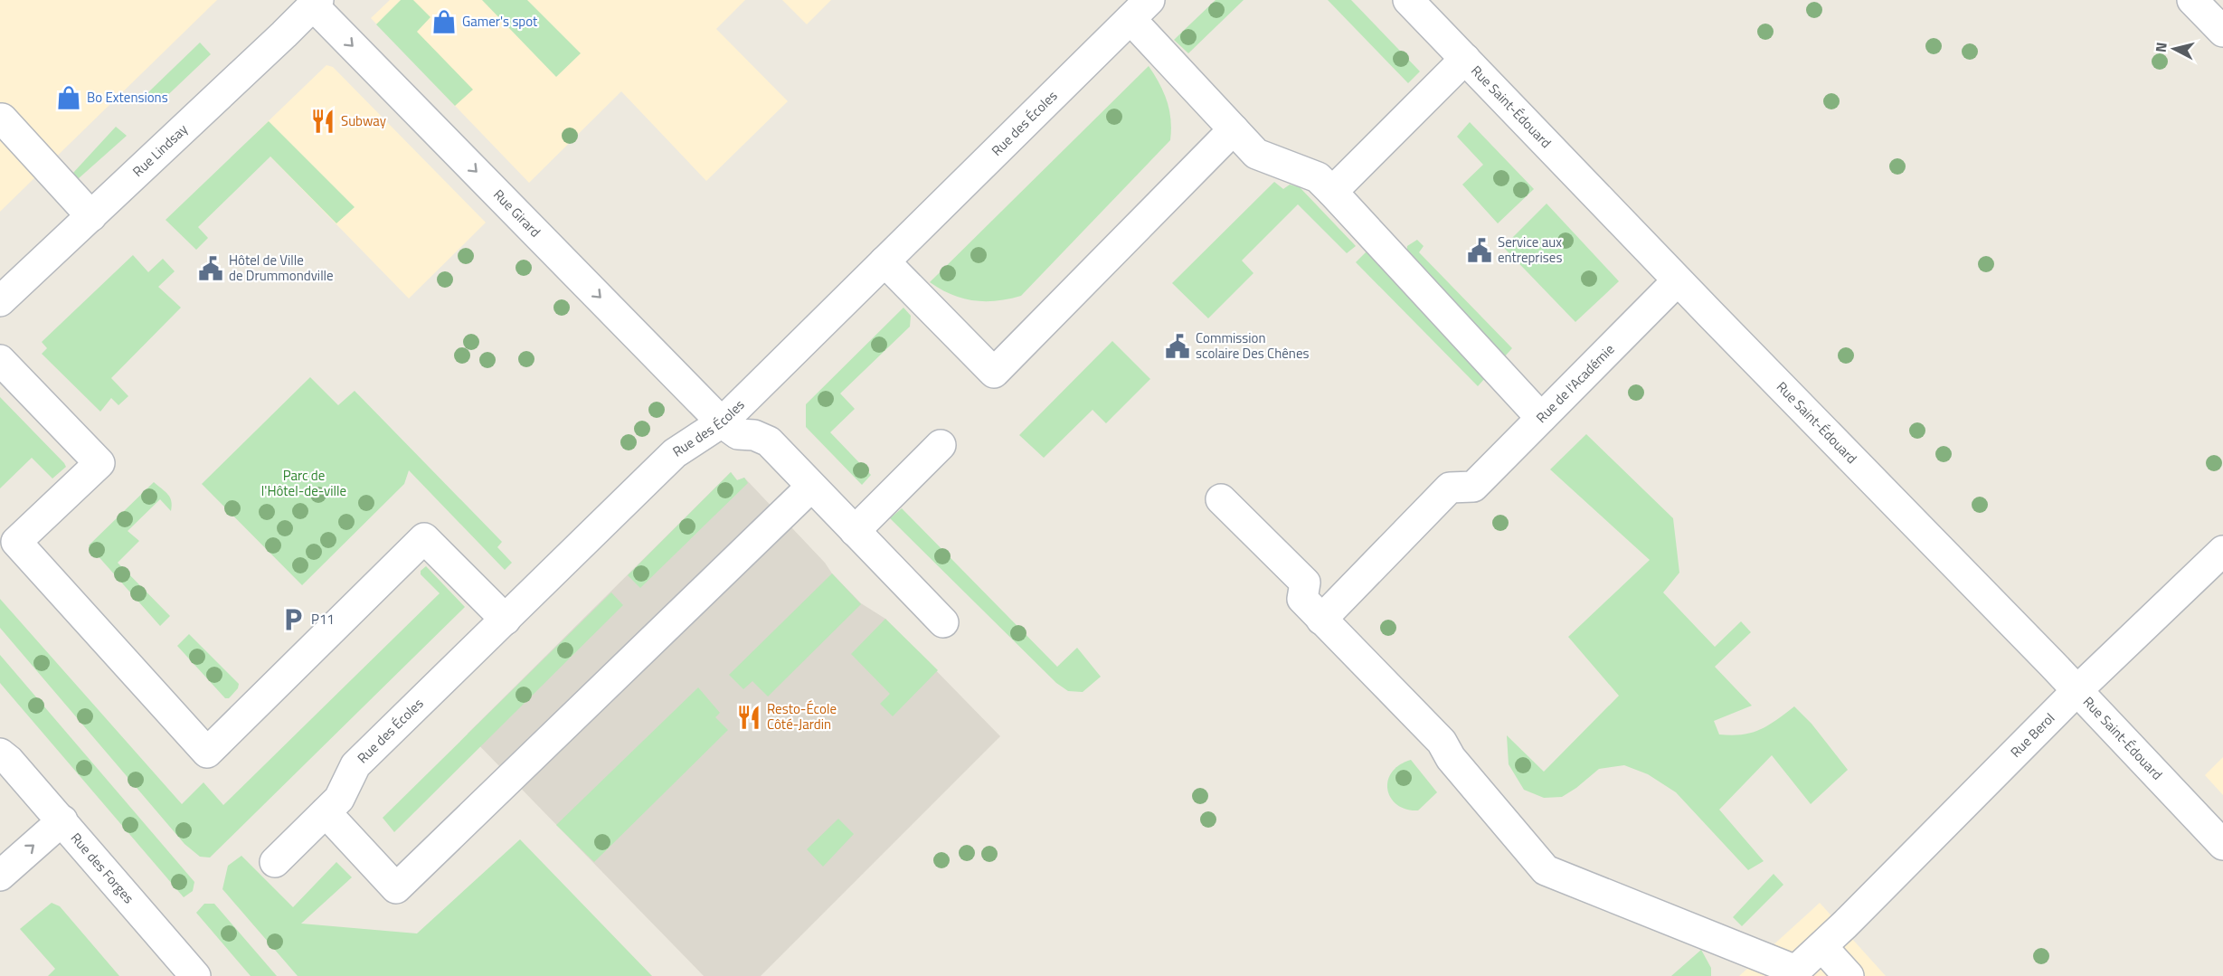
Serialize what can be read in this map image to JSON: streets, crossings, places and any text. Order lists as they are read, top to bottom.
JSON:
{
  "streets": {
    "street": [
      "Rue Saint-Édouard",
      "Rue des Écoles",
      "Rue Lindsay",
      "Rue Girard",
      "Rue de l'Académie",
      "Rue Berol",
      "Rue des Forges"
    ]
  },
  "crossings": [
    ["Rue Saint-Édouard", "Rue de l'Académie"],
    ["Rue Saint-Édouard", "Rue Berol"],
    ["Rue des Écoles", "Rue Girard"],
    ["Rue Lindsay", "Rue Girard"]
  ],
  "one_way": ["Rue Girard"],
  "parks": ["Parc de l'Hôtel-de-ville"],
  "places": {
    "shop": ["Gamer's spot", "Bo Extensions"],
    "restaurant": ["Subway", "Resto-École Côté-Jardin"],
    "public building": ["Service aux entreprises", "Hôtel de Ville de Drummondville", "Commission scolaire Des Chênes"],
    "parking": ["P11"]
  },
  "north": "left"
}
